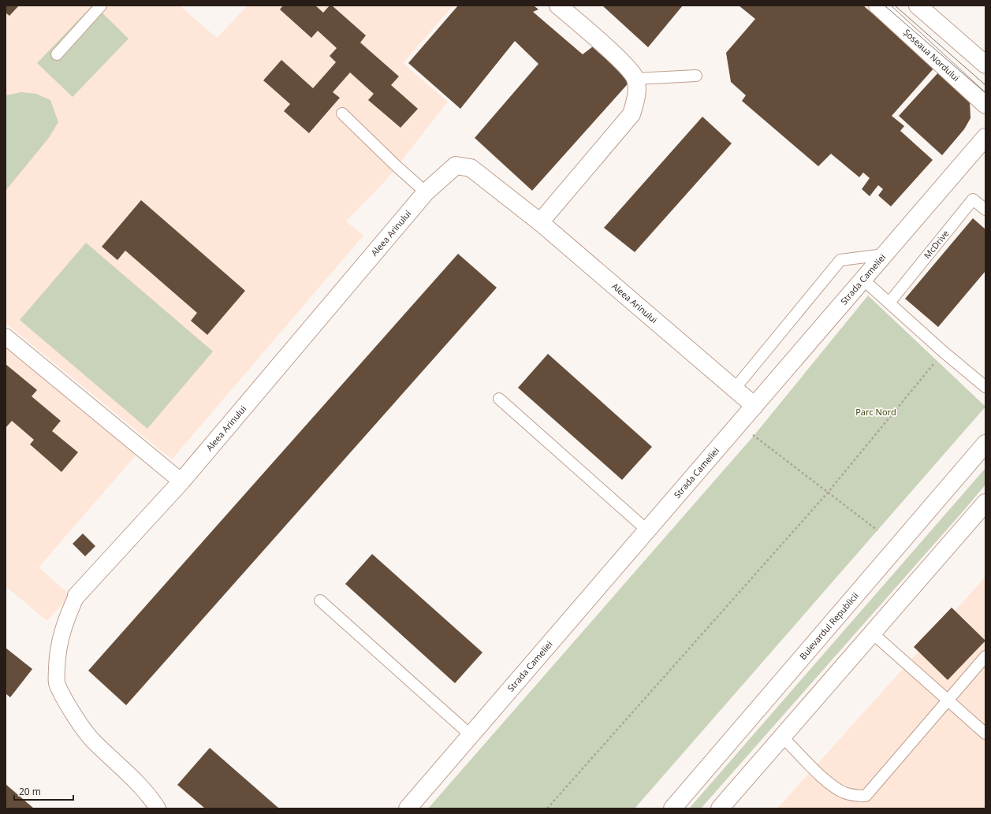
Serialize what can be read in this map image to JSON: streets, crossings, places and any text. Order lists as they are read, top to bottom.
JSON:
{
  "streets": {
    "street": [
      "Șoseaua Nordului",
      "Aleea Arinului",
      "Strada Cameliei",
      "Bulevardul Republicii"
    ],
    "lane": ["McDrive"]
  },
  "crossings": [
    ["Aleea Arinului", "Strada Cameliei"]
  ],
  "parks": ["Parc Nord"],
  "scale_bar": "20 m"
}
